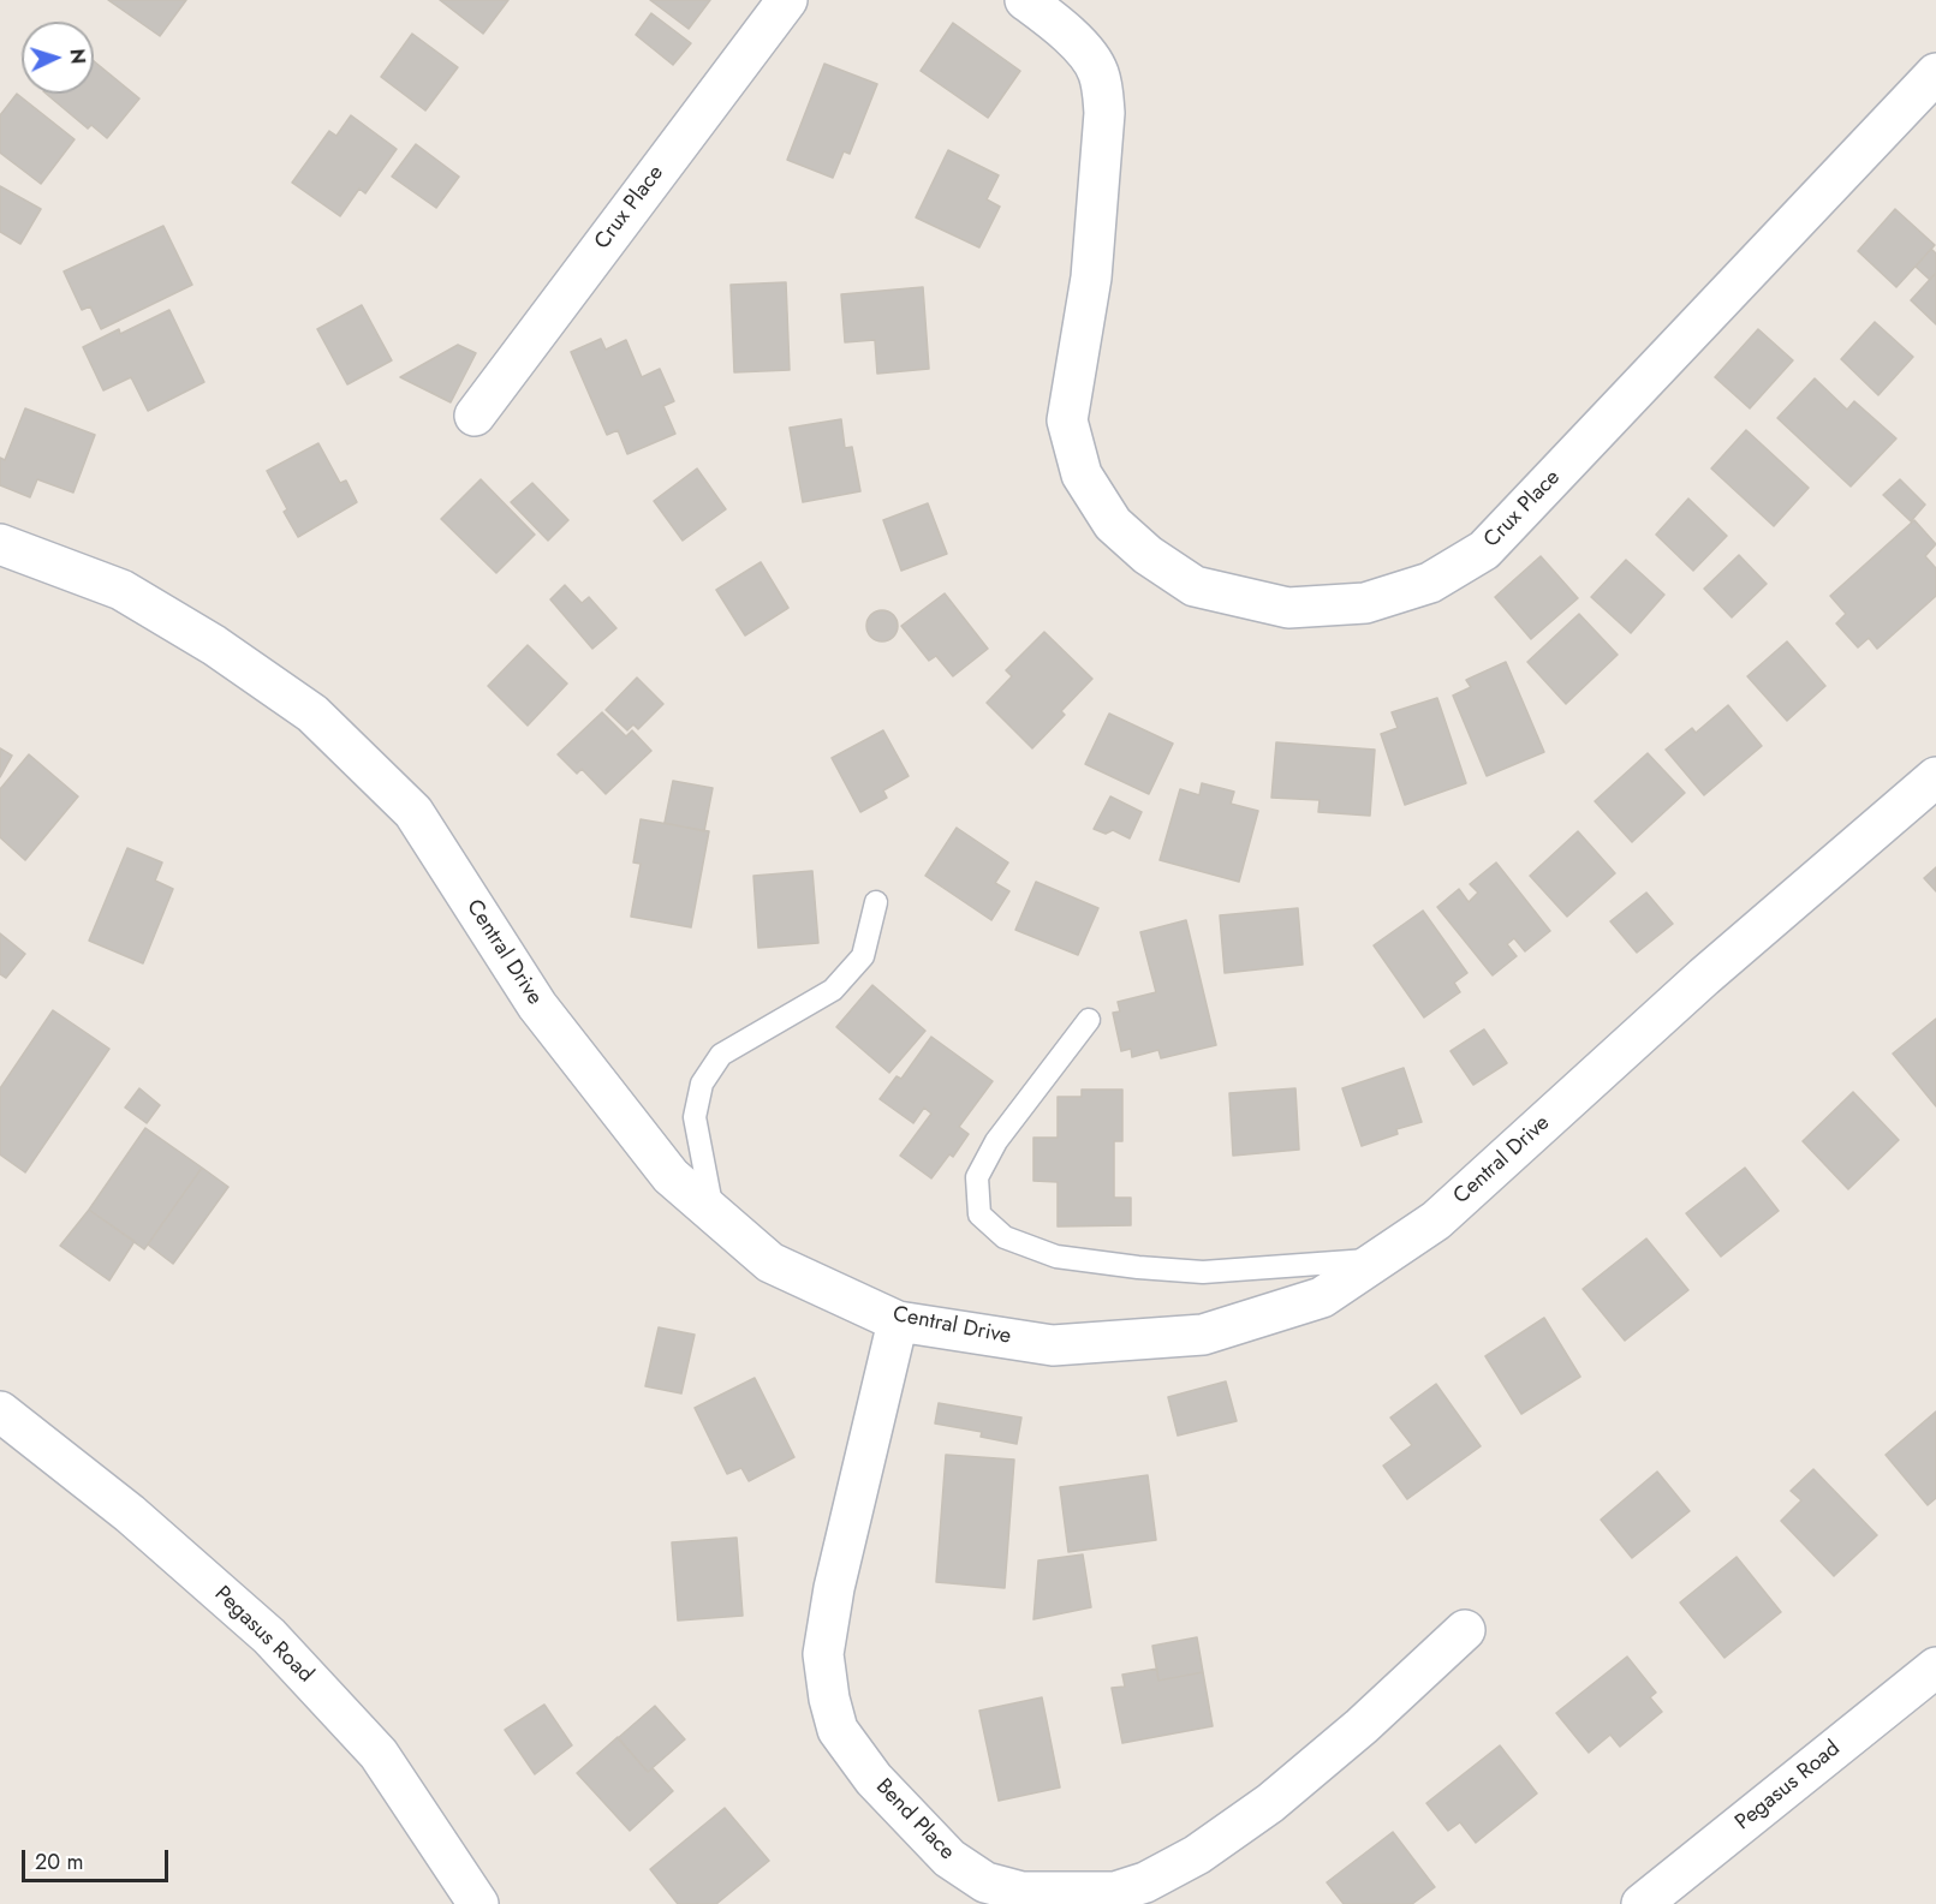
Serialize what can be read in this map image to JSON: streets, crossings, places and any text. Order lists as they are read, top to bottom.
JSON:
{
  "streets": {
    "street": [
      "Crux Place",
      "Central Drive",
      "Pegasus Road",
      "Bend Place"
    ]
  },
  "crossings": [
    ["Central Drive", "Bend Place"]
  ],
  "scale_bar": "20 m",
  "north": "right"
}
